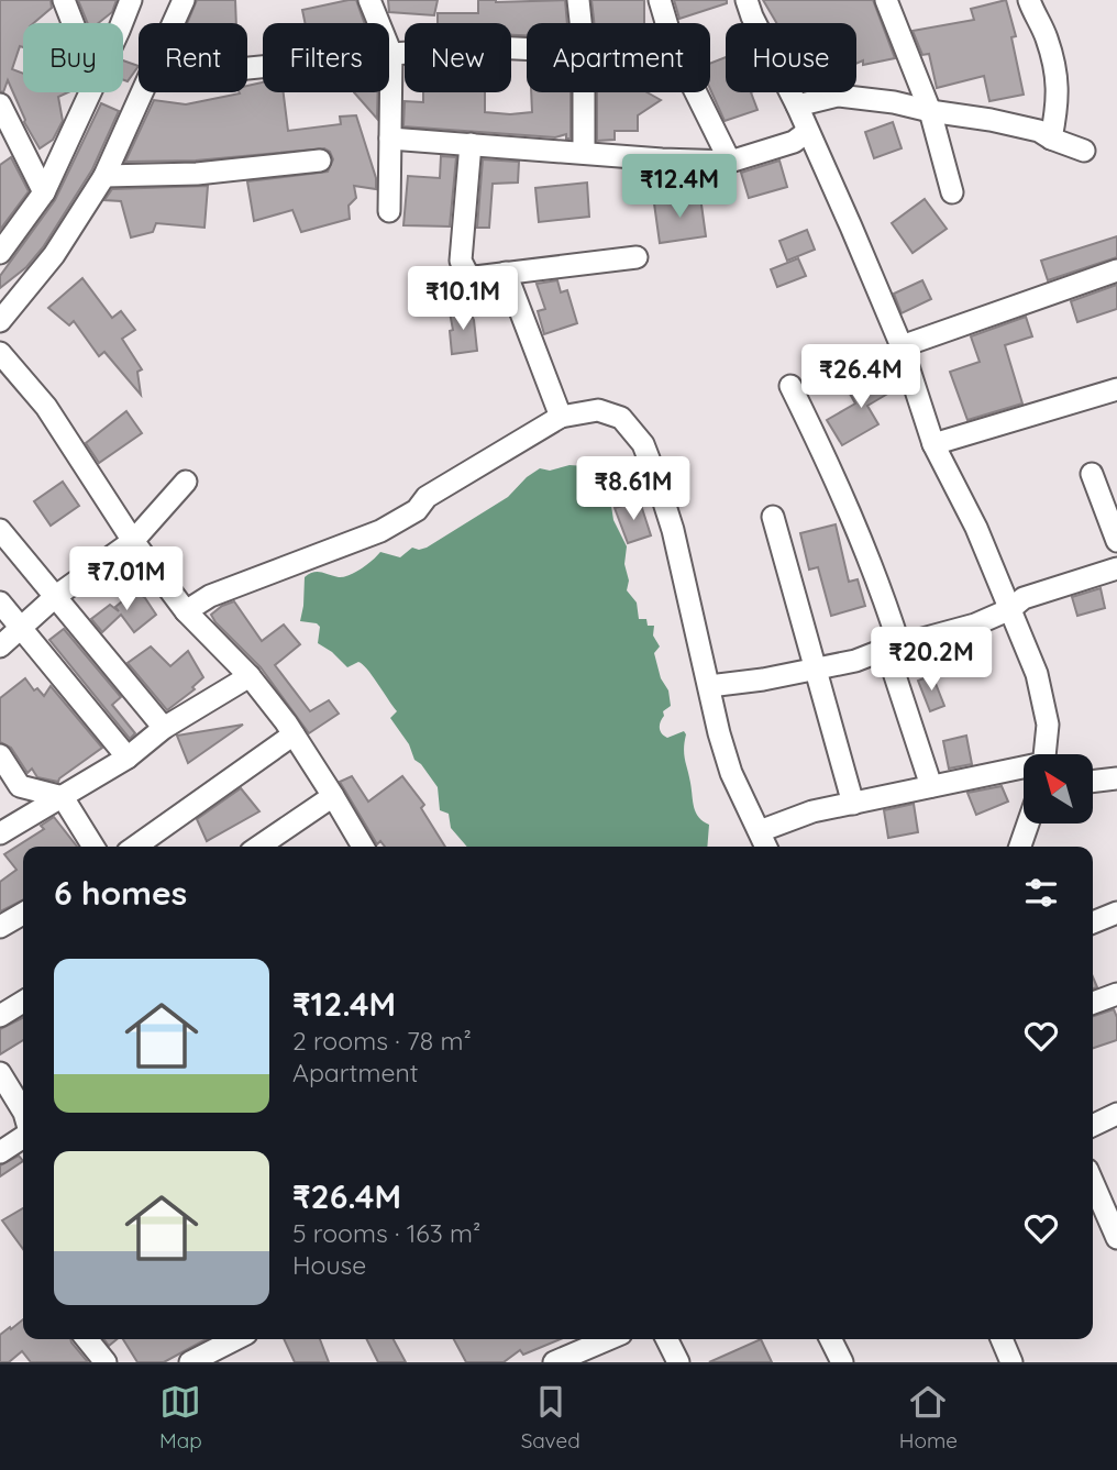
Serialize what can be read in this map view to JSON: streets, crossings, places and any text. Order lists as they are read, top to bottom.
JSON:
{
  "north": "top left",
  "page": {
    "chip": [
      "Buy",
      "Rent",
      "Filters",
      "New",
      "Apartment",
      "House"
    ],
    "price": [
      "₹12.4M",
      "₹10.1M",
      "₹26.4M",
      "₹8.61M",
      "₹7.01M",
      "₹20.2M"
    ],
    "heading": "6 homes",
    "list": [
      {
        "name": "₹12.4M",
        "note": "2 rooms · 78 m² · Apartment"
      },
      {
        "name": "₹26.4M",
        "note": "5 rooms · 163 m² · House"
      }
    ],
    "tabs": ["Map", "Saved", "Home"]
  }
}
